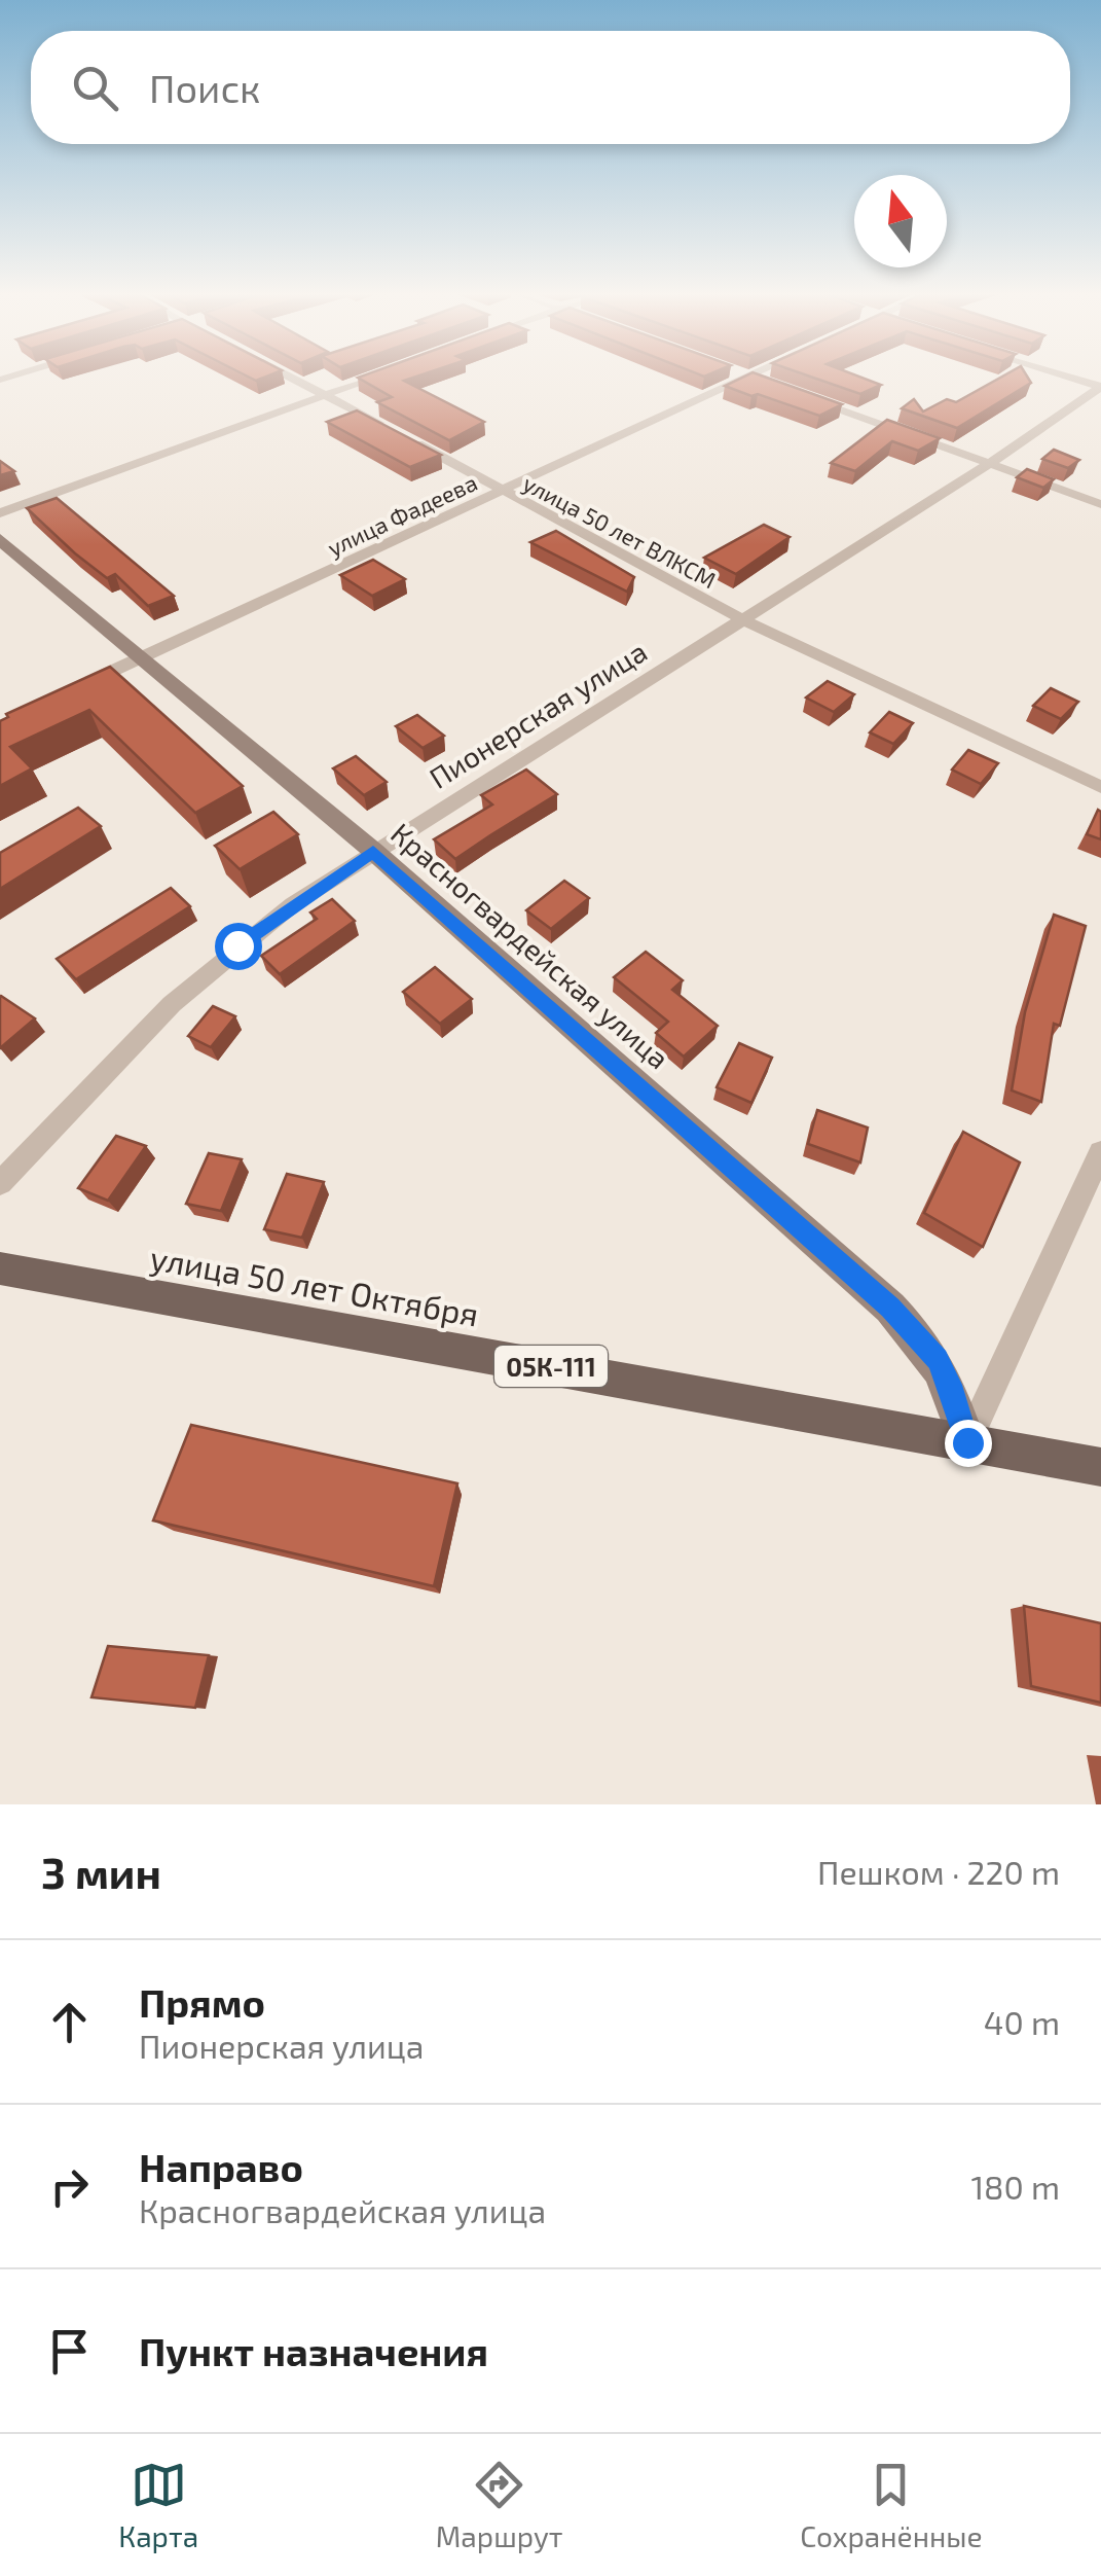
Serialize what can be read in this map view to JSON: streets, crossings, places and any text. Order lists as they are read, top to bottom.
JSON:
{
  "streets": {
    "main road": ["улица 50 лет Октября", "05К-111"],
    "street": [
      "улица Фадеева",
      "улица 50 лет ВЛКСМ",
      "Пионерская улица",
      "Красногвардейская улица"
    ]
  },
  "crossings": [
    ["улица Фадеева", "улица 50 лет ВЛКСМ"],
    ["улица Фадеева", "Красногвардейская улица"],
    ["улица 50 лет ВЛКСМ", "Пионерская улица"],
    ["Пионерская улица", "Красногвардейская улица"],
    ["Красногвардейская улица", "улица 50 лет Октября"]
  ],
  "north": "top",
  "page": {
    "search": "Поиск",
    "heading": ["3 мин", "Пешком · 220 m"],
    "list": [
      ["Прямо", "Пионерская улица", "40 m"],
      ["Направо", "Красногвардейская улица", "180 m"],
      "Пункт назначения"
    ],
    "nav": ["Карта", "Маршрут", "Сохранённые"]
  }
}
